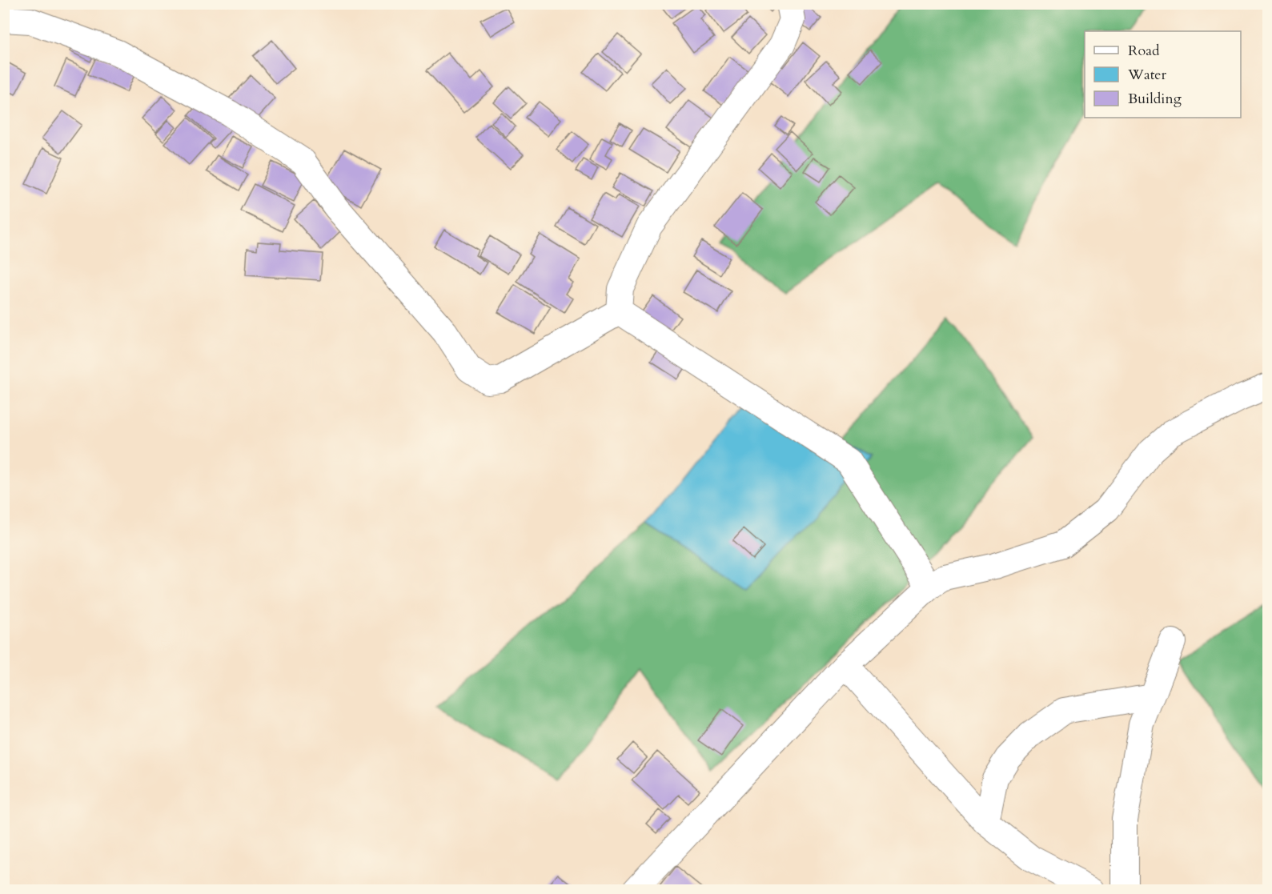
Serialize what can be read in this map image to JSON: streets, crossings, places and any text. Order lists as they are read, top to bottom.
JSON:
{
  "legend": ["Road", "Water", "Building"]
}
